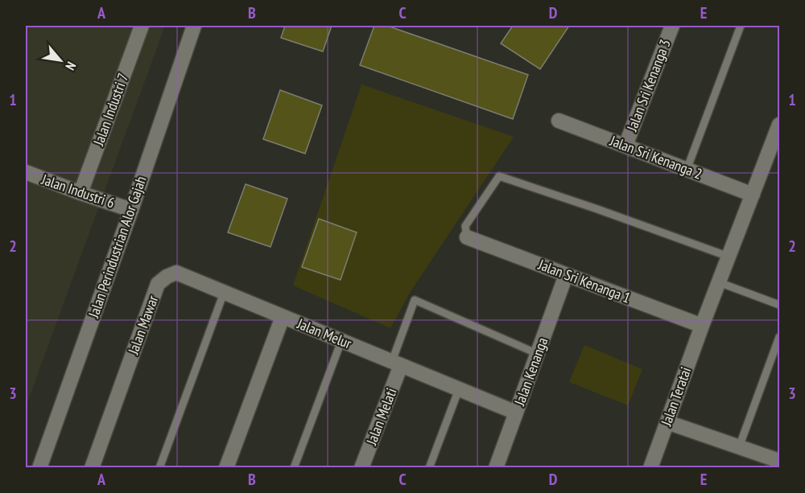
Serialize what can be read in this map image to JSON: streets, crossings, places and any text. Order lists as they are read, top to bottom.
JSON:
{
  "streets": {
    "street": [
      "Jalan Sri Kenanga 3",
      "Jalan Industri 7",
      "Jalan Sri Kenanga 2",
      "Jalan Industri 6",
      "Jalan Perindustrian Alor Gajah",
      "Jalan Sri Kenanga 1",
      "Jalan Mawar",
      "Jalan Melur",
      "Jalan Kenanga",
      "Jalan Teratai",
      "Jalan Melati"
    ]
  },
  "crossings": [
    ["Jalan Sri Kenanga 3", "Jalan Sri Kenanga 2"],
    ["Jalan Industri 7", "Jalan Industri 6"],
    ["Jalan Sri Kenanga 2", "Jalan Teratai"],
    ["Jalan Industri 6", "Jalan Perindustrian Alor Gajah"],
    ["Jalan Sri Kenanga 1", "Jalan Kenanga"],
    ["Jalan Sri Kenanga 1", "Jalan Teratai"],
    ["Jalan Mawar", "Jalan Melur"],
    ["Jalan Melur", "Jalan Kenanga"],
    ["Jalan Melur", "Jalan Melati"]
  ],
  "north": "bottom right",
  "grid": {
    "columns": [
      "A",
      "B",
      "C",
      "D",
      "E"
    ],
    "rows": ["1", "2", "3"]
  }
}
